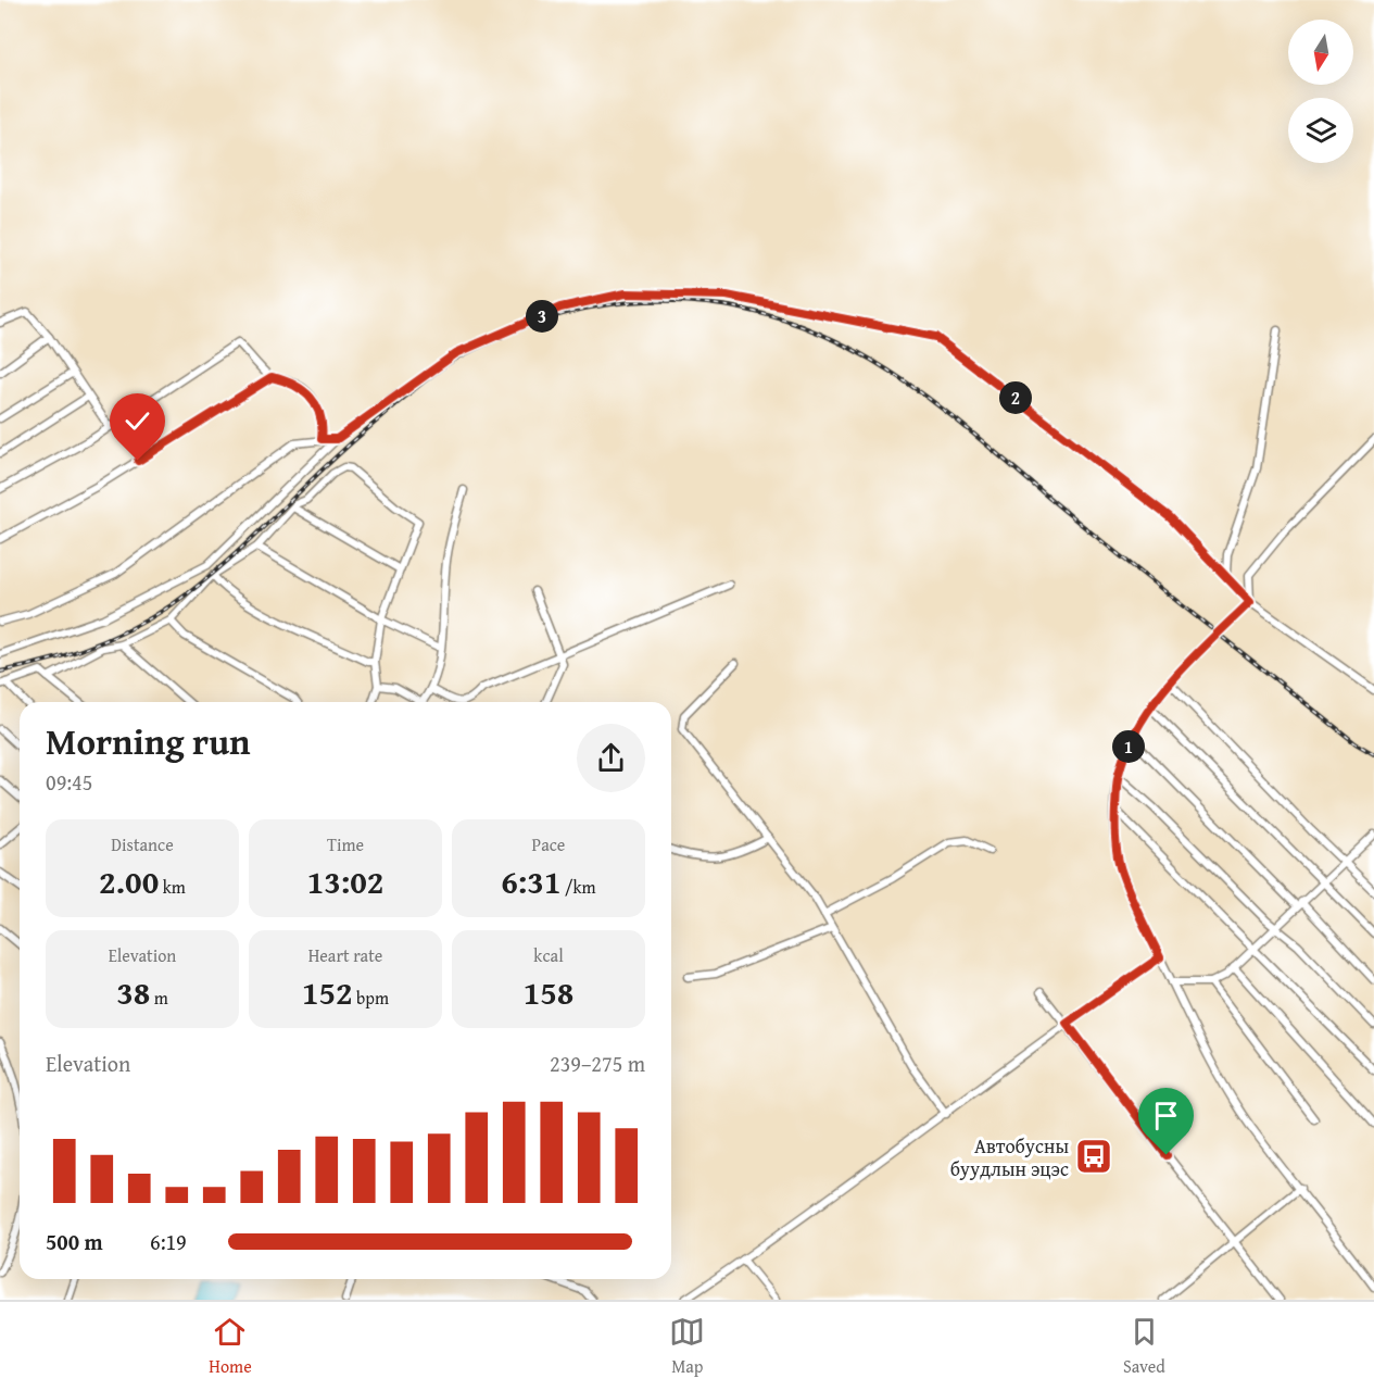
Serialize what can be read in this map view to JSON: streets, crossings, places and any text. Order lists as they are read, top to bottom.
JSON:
{
  "places": {
    "bus stop": ["Автобусны буудлын эцэс"]
  },
  "north": "bottom",
  "page": {
    "pins": ["3", "2", "1"],
    "heading": ["Morning run", "09:45"],
    "stats": [
      ["Distance", "2.00 km"],
      ["Time", "13:02"],
      ["Pace", "6:31 /km"],
      ["Elevation", "38 m"],
      ["Heart rate", "152 bpm"],
      ["kcal", "158"]
    ],
    "chart": ["Elevation", "239–275 m"],
    "list": [
      {
        "name": "500 m",
        "note": "6:19"
      }
    ],
    "tabs": ["Home", "Map", "Saved"]
  }
}
